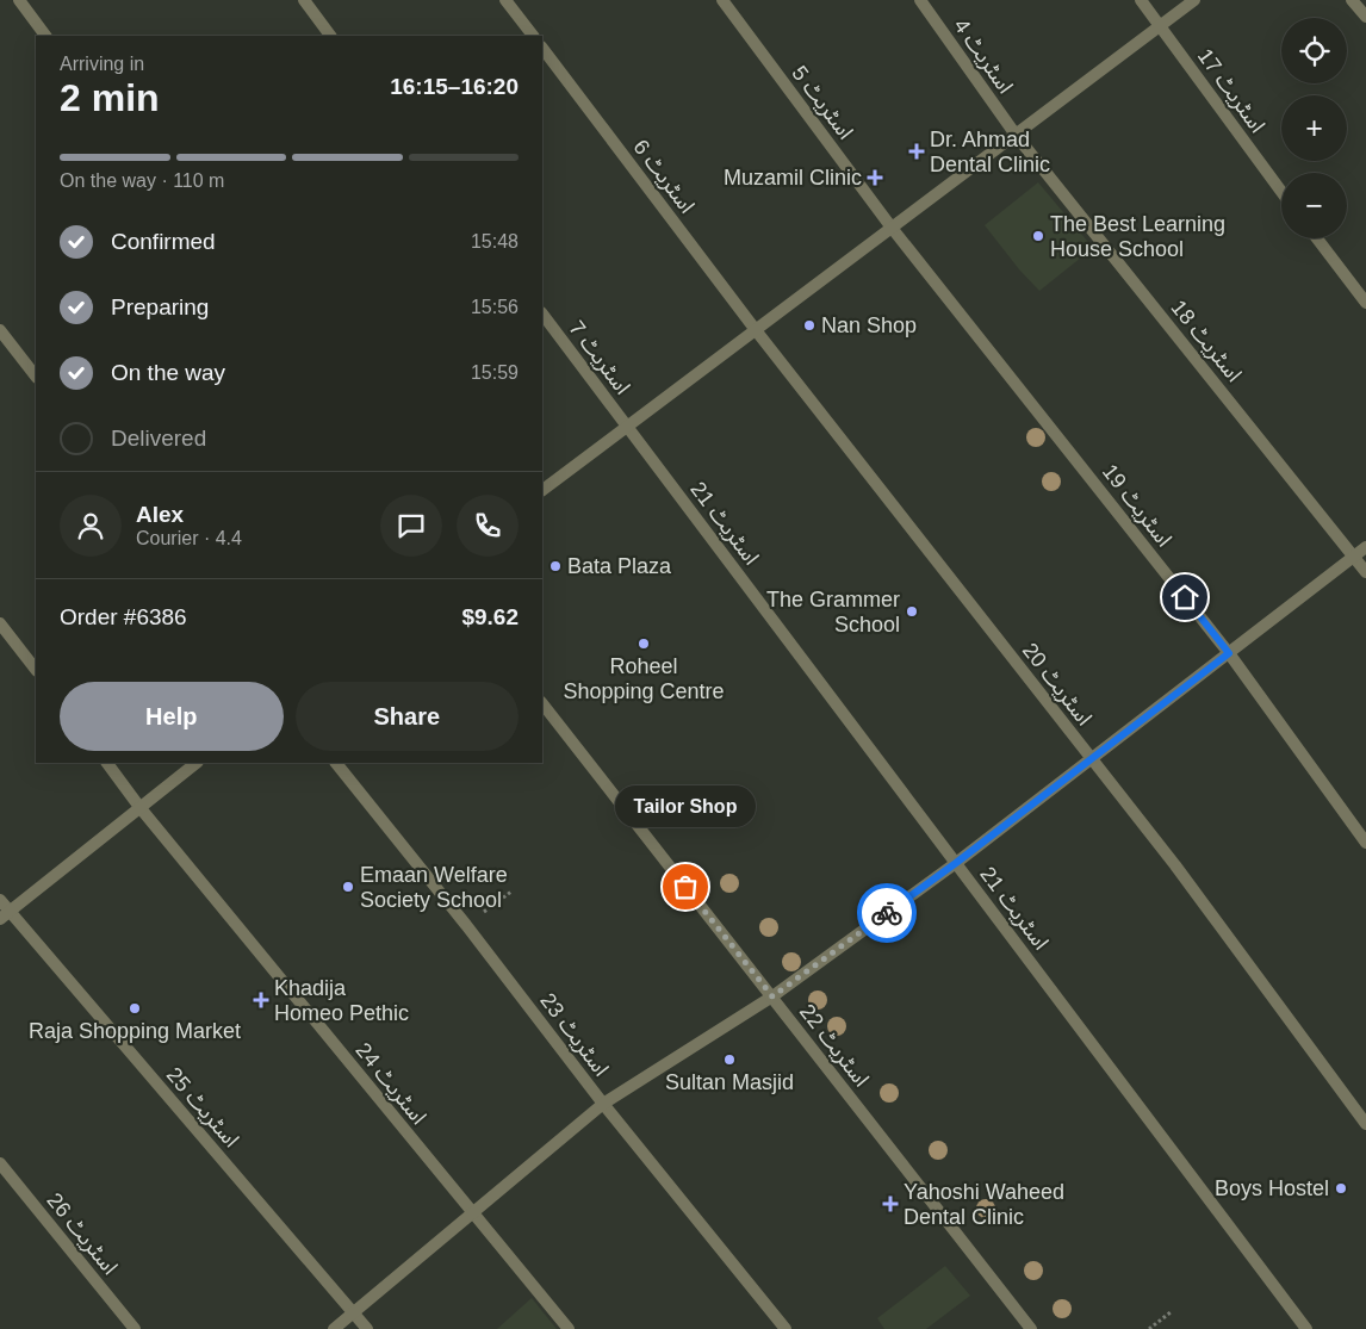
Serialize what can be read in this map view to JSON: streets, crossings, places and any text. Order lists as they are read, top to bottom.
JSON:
{
  "streets": {
    "street": [
      "اسٹریٹ 4",
      "اسٹریٹ 17",
      "اسٹریٹ 5",
      "اسٹریٹ 6",
      "اسٹریٹ 18",
      "اسٹریٹ 7",
      "اسٹریٹ 19",
      "اسٹریٹ 21",
      "اسٹریٹ 20",
      "اسٹریٹ 23",
      "اسٹریٹ 22",
      "اسٹریٹ 24",
      "اسٹریٹ 25",
      "اسٹریٹ 26"
    ]
  },
  "crossings": [
    ["اسٹریٹ 4", "اسٹریٹ 18"],
    ["اسٹریٹ 5", "اسٹریٹ 19"],
    ["اسٹریٹ 6", "اسٹریٹ 20"],
    ["اسٹریٹ 7", "اسٹریٹ 21"]
  ],
  "places": {
    "health": [
      "Dr. Ahmad Dental Clinic",
      "Muzamil Clinic",
      "Khadija Homeo Pethic",
      "Yahoshi Waheed Dental Clinic"
    ],
    "other": [
      "The Best Learning House School",
      "Nan Shop",
      "Bata Plaza",
      "The Grammer School",
      "Roheel Shopping Centre",
      "Emaan Welfare Society School",
      "Tailor Shop",
      "Raja Shopping Market",
      "Sultan Masjid",
      "Boys Hostel"
    ]
  },
  "page": {
    "map_buttons": ["+", "−"],
    "heading": ["2 min", "Arriving in", "16:15–16:20"],
    "panel": [
      "Alex",
      "Courier · 4.4",
      "Order #6386",
      "$9.62"
    ],
    "bar": "On the way · 110 m",
    "list": [
      ["Confirmed", "15:48"],
      ["Preparing", "15:56"],
      ["On the way", "15:59"],
      "Delivered"
    ],
    "buttons": ["Help", "Share"],
    "bubble": "Tailor Shop"
  }
}
